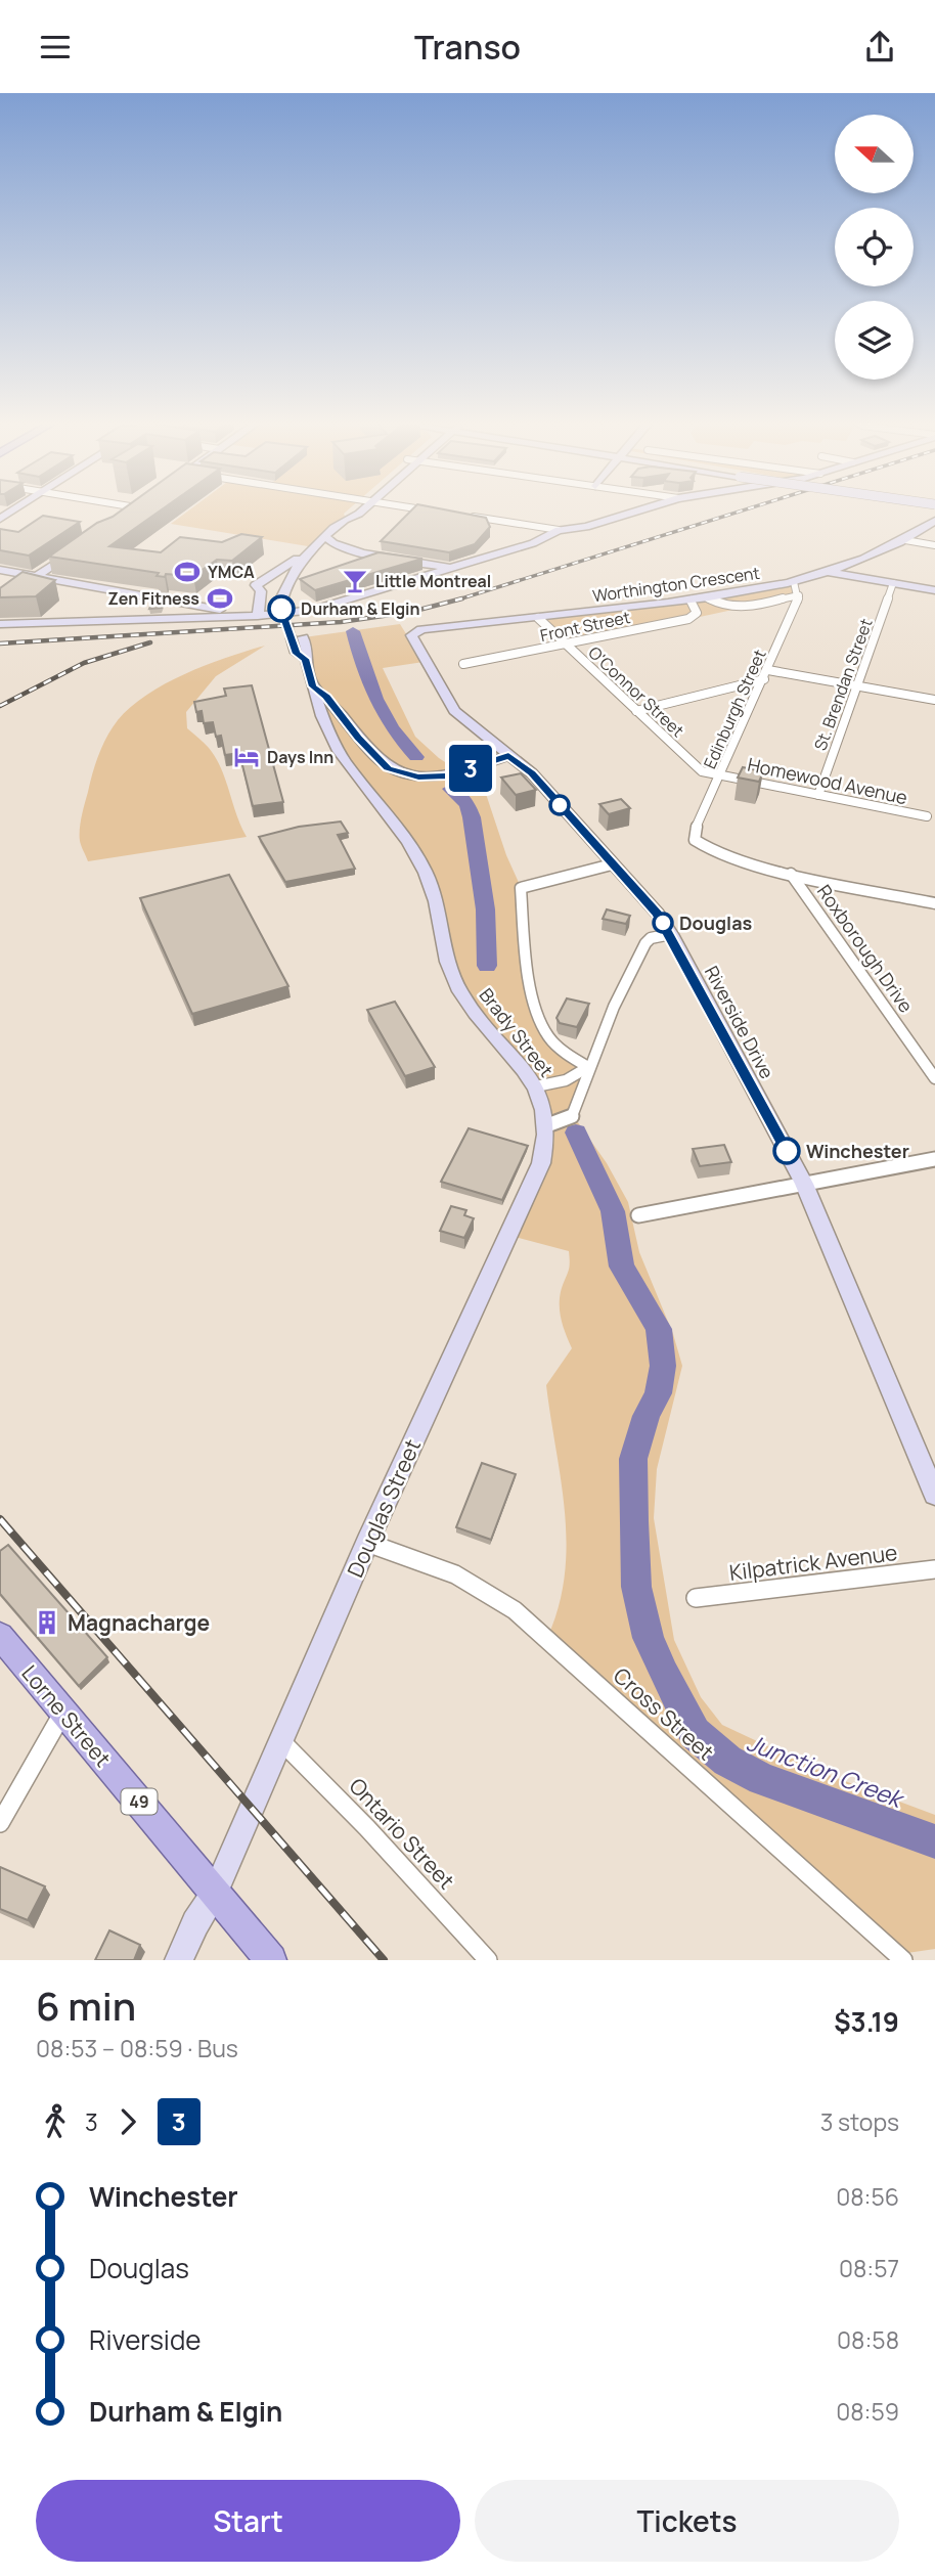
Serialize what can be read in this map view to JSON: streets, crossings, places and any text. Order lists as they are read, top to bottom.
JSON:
{
  "streets": {
    "main road": [
      "Worthington Crescent",
      "Riverside Drive",
      "Brady Street",
      "Douglas Street",
      "Lorne Street",
      "49"
    ],
    "street": [
      "Front Street",
      "St. Brendan Street",
      "O'Connor Street",
      "Edinburgh Street",
      "Homewood Avenue",
      "Roxborough Drive",
      "Kilpatrick Avenue",
      "Cross Street",
      "Ontario Street"
    ]
  },
  "crossings": [
    ["Worthington Crescent", "Front Street"],
    ["Worthington Crescent", "O'Connor Street"],
    ["Worthington Crescent", "Riverside Drive"],
    ["Front Street", "O'Connor Street"],
    ["St. Brendan Street", "Homewood Avenue"],
    ["O'Connor Street", "Edinburgh Street"],
    ["O'Connor Street", "Homewood Avenue"],
    ["Edinburgh Street", "Homewood Avenue"],
    ["Edinburgh Street", "Roxborough Drive"],
    ["Brady Street", "Douglas Street"],
    ["Douglas Street", "Cross Street"],
    ["Douglas Street", "Lorne Street"],
    ["Douglas Street", "Ontario Street"]
  ],
  "water": ["Junction Creek"],
  "places": {
    "sports": ["YMCA", "Zen Fitness"],
    "bar": ["Little Montreal"],
    "other": ["Durham & Elgin", "Douglas", "Winchester"],
    "hotel": ["Days Inn"],
    "building": ["Magnacharge"]
  },
  "lines": ["bus line 3"],
  "north": "left",
  "page": {
    "header": "Transo",
    "on_map": "3",
    "heading": ["6 min", "08:53 – 08:59 · Bus", "$3.19"],
    "legs": ["3", "3", "3 stops"],
    "list": [
      {
        "name": "Winchester",
        "value": "08:56"
      },
      {
        "name": "Douglas",
        "value": "08:57"
      },
      {
        "name": "Riverside",
        "value": "08:58"
      },
      {
        "name": "Durham & Elgin",
        "value": "08:59"
      }
    ],
    "buttons": ["Start", "Tickets"]
  }
}
